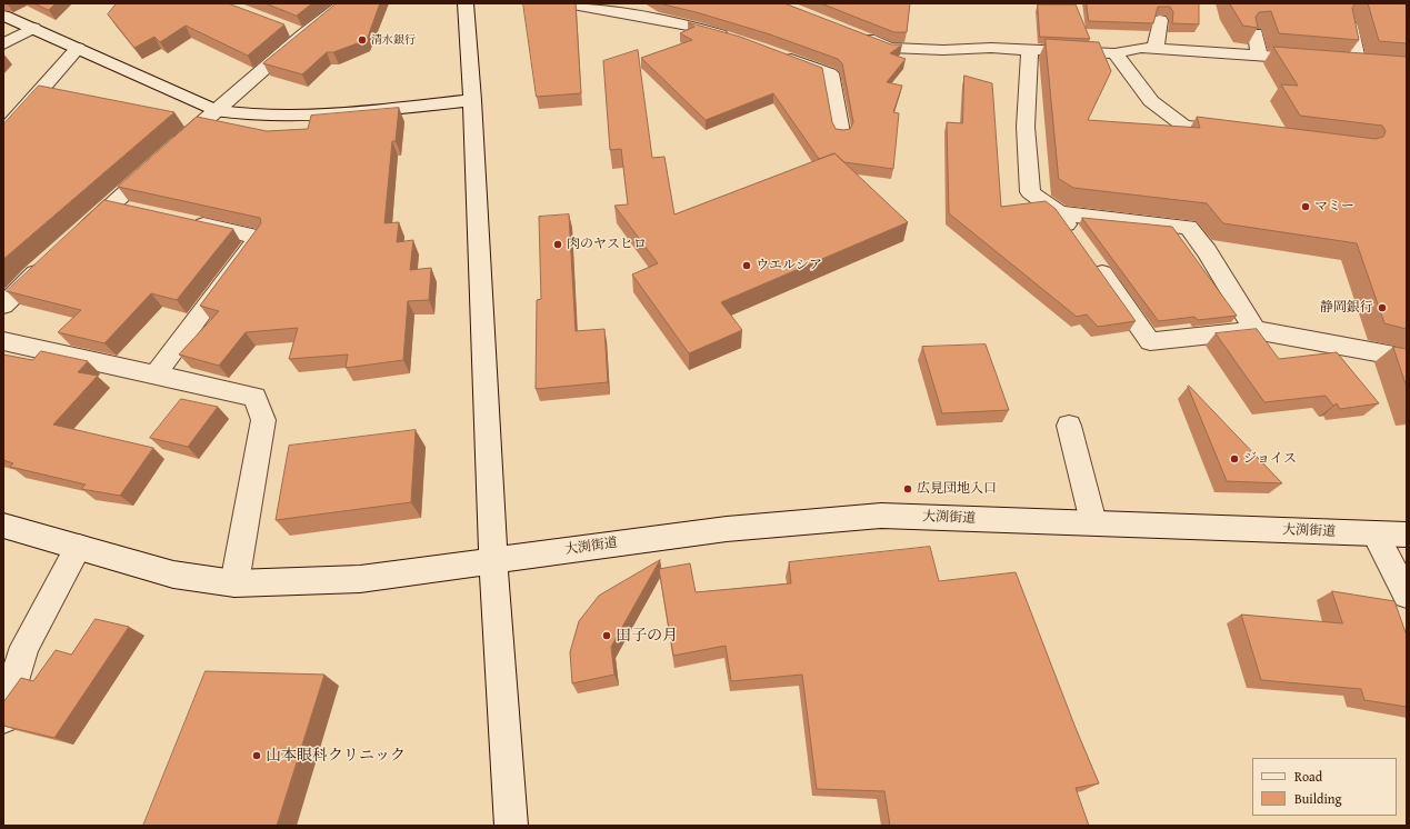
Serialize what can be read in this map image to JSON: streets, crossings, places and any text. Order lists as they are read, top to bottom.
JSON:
{
  "streets": {
    "street": ["大渕街道"]
  },
  "places": [
    "清水銀行",
    "マミー",
    "肉のヤスヒロ",
    "ウエルシア",
    "静岡銀行",
    "ジョイス",
    "広見団地入口",
    "田子の月",
    "山本眼科クリニック"
  ],
  "legend": ["Road", "Building"]
}
